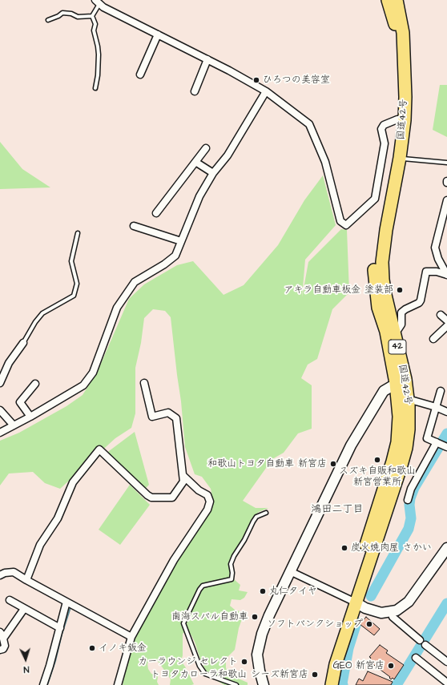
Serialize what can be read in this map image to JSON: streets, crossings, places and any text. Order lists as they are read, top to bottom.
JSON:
{
  "streets": {
    "highway": ["国道42号", "42"]
  },
  "districts": ["鴻田二丁目"],
  "places": [
    "ひろつの美容室",
    "アキラ自動車板金 塗装部",
    "スズキ自販和歌山 新宮営業所",
    "和歌山トヨタ自動車 新宮店",
    "炭火焼肉屋 さかい",
    "丸仁タイヤ",
    "南海スバル自動車",
    "ソフトバンクショップ",
    "イノキ鈑金",
    "カーラウンジ セレクト",
    "GEO 新宮店",
    "トヨタカローラ和歌山 シーズ新宮店"
  ],
  "north": "bottom"
}
